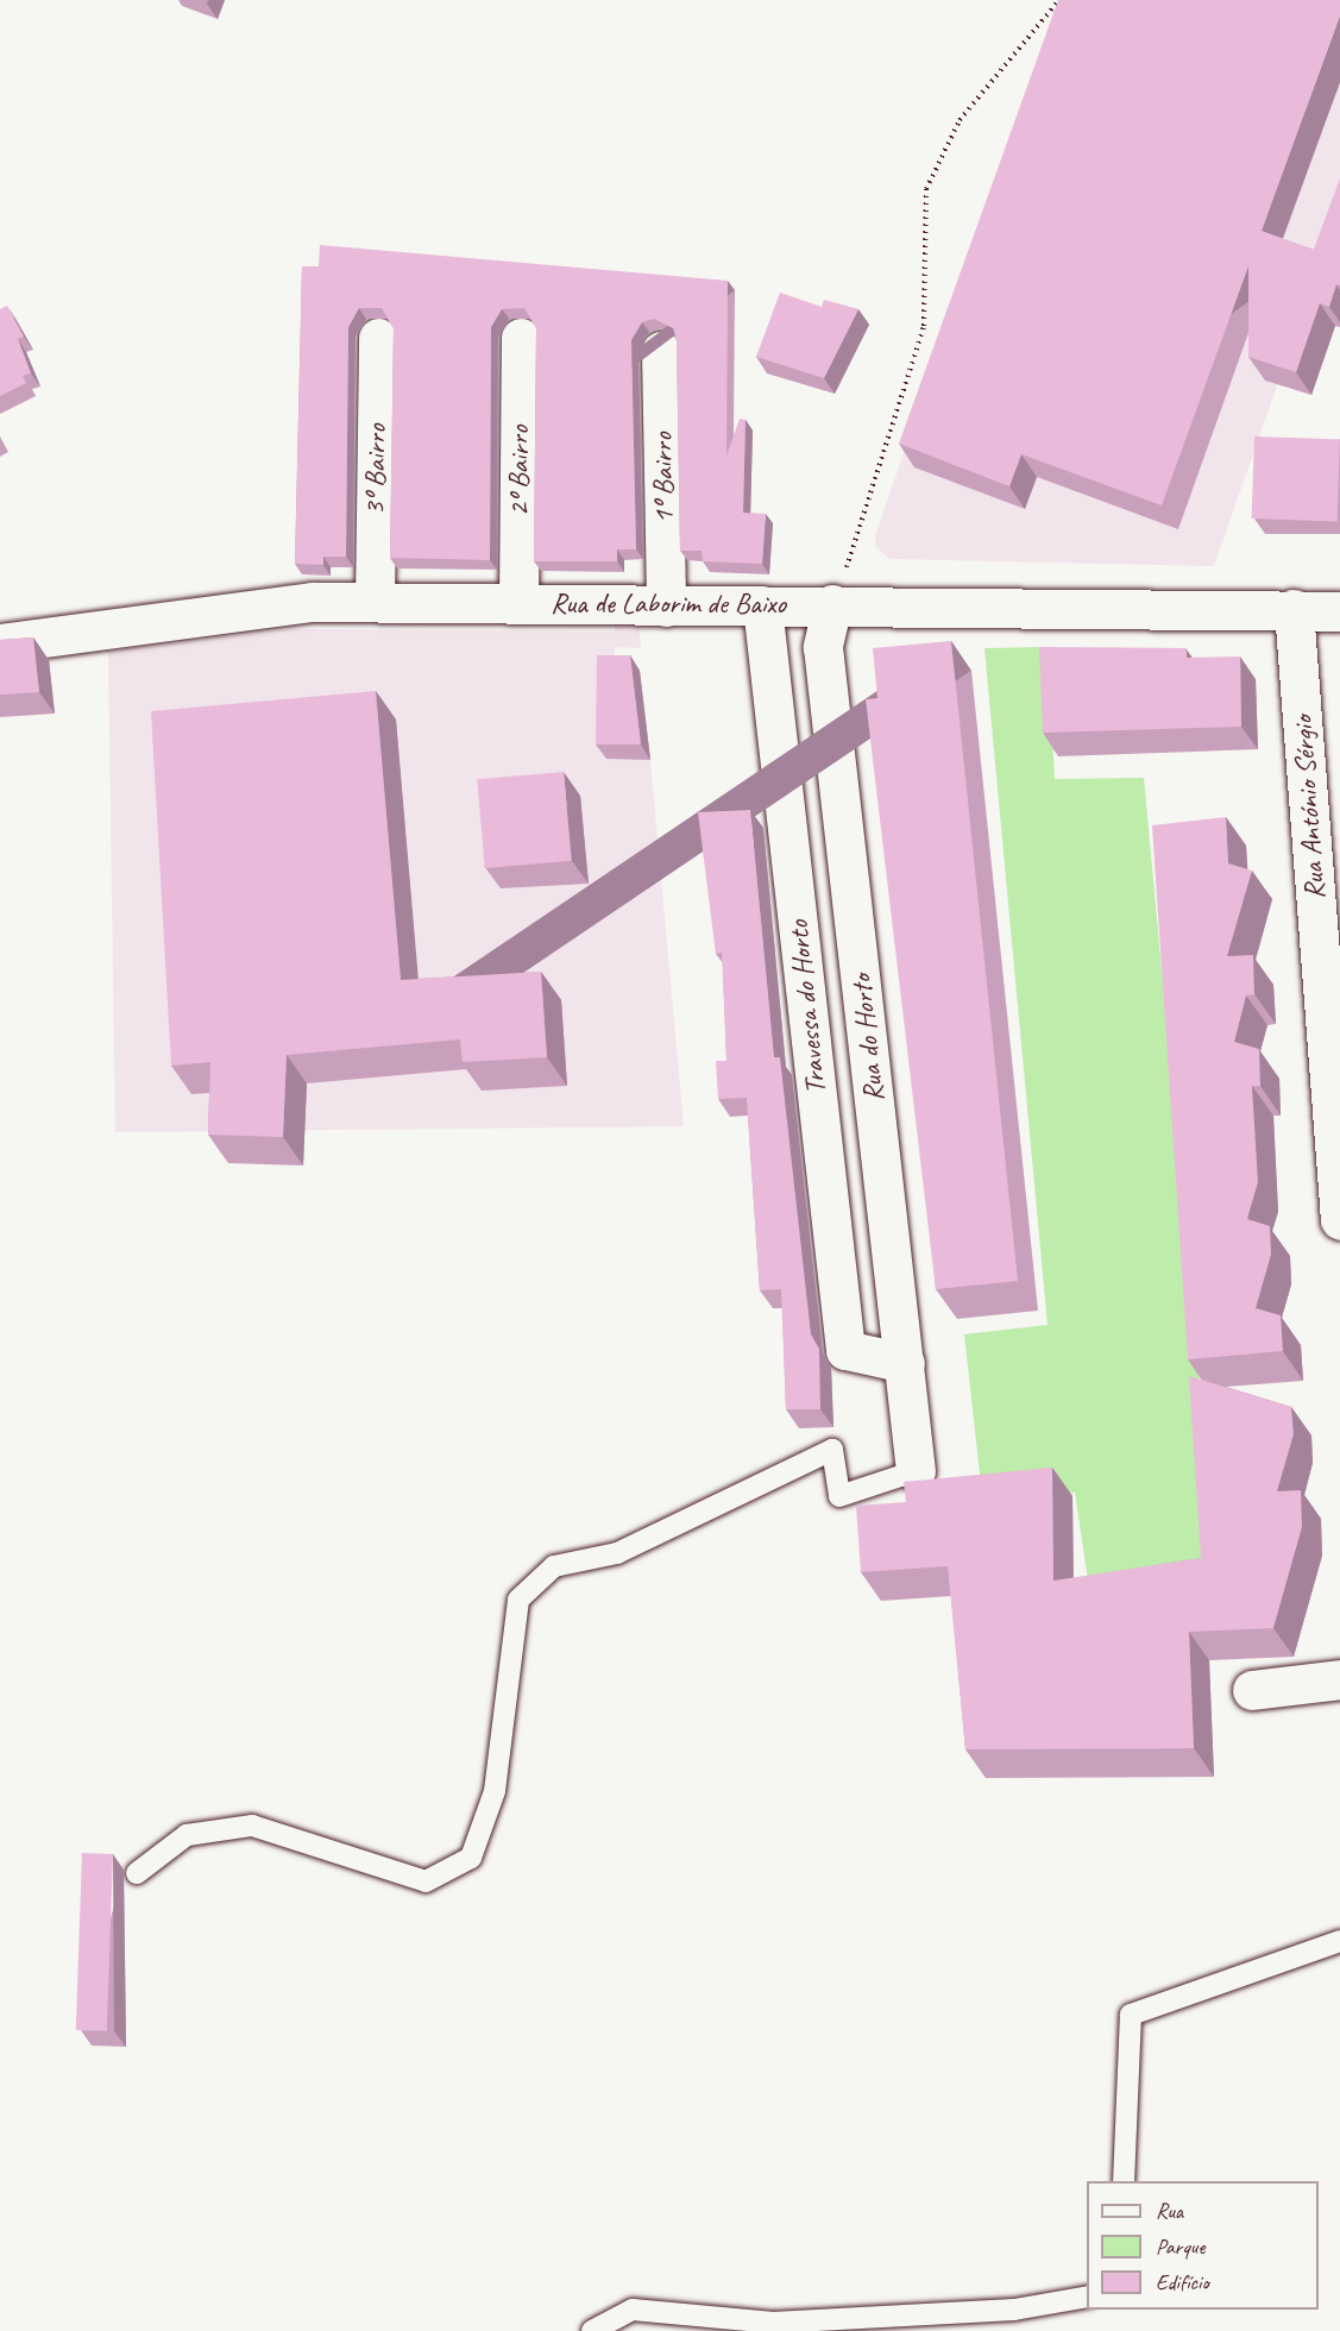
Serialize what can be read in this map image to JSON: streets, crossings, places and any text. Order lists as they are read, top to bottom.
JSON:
{
  "streets": {
    "street": [
      "3º Bairro",
      "2º Bairro",
      "1º Bairro",
      "Rua de Laborim de Baixo",
      "Rua António Sérgio",
      "Travessa do Horto",
      "Rua do Horto"
    ]
  },
  "crossings": [
    ["3º Bairro", "Rua de Laborim de Baixo"],
    ["2º Bairro", "Rua de Laborim de Baixo"],
    ["1º Bairro", "Rua de Laborim de Baixo"],
    ["Rua de Laborim de Baixo", "Rua António Sérgio"],
    ["Rua de Laborim de Baixo", "Travessa do Horto"],
    ["Rua de Laborim de Baixo", "Rua do Horto"],
    ["Travessa do Horto", "Rua do Horto"]
  ],
  "legend": ["Rua", "Parque", "Edifício"]
}
